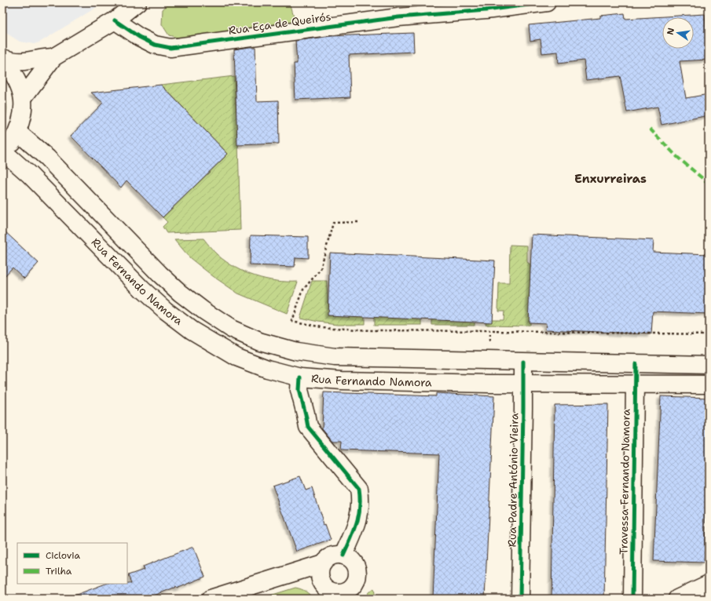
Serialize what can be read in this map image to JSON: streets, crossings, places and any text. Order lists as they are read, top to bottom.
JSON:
{
  "streets": {
    "main road": [
      "Rua Eça de Queirós",
      "Rua Fernando Namora",
      "Rua Padre António Vieira",
      "Travessa Fernando Namora"
    ]
  },
  "crossings": [
    ["Rua Fernando Namora", "Rua Padre António Vieira"],
    ["Rua Fernando Namora", "Travessa Fernando Namora"]
  ],
  "districts": ["Enxurreiras"],
  "legend": ["Ciclovia", "Trilha"],
  "north": "left"
}
